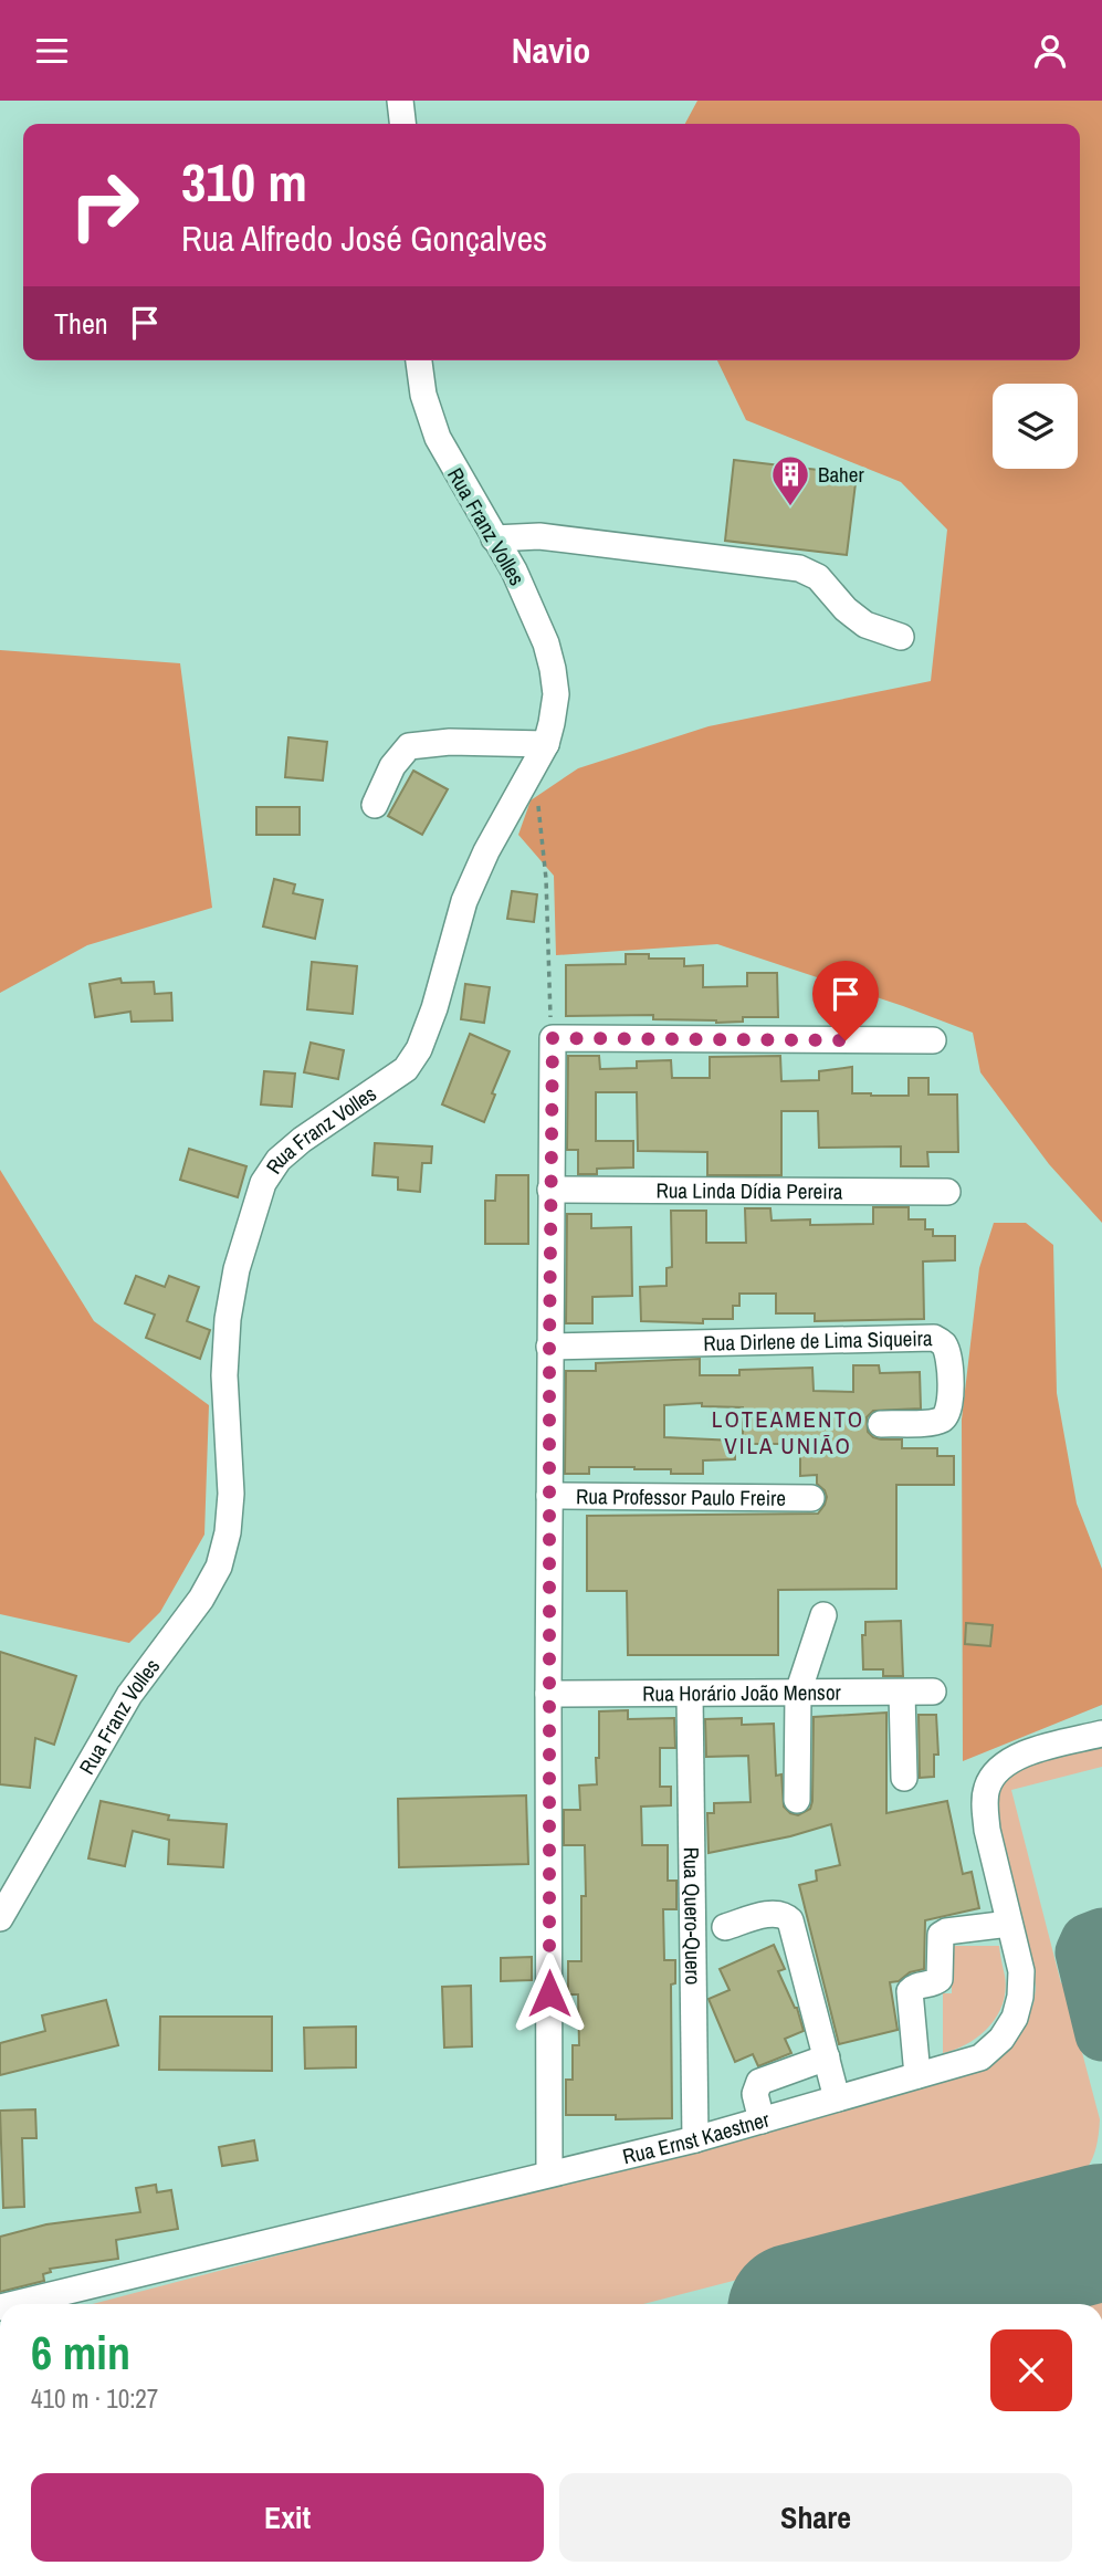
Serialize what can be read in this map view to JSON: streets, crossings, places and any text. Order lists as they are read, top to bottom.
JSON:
{
  "streets": {
    "street": [
      "Rua Franz Volles",
      "Rua Linda Dídia Pereira",
      "Rua Dirlene de Lima Siqueira",
      "Rua Professor Paulo Freire",
      "Rua Horário João Mensor",
      "Rua Quero-Quero",
      "Rua Ernst Kaestner"
    ]
  },
  "crossings": [
    ["Rua Horário João Mensor", "Rua Quero-Quero"],
    ["Rua Quero-Quero", "Rua Ernst Kaestner"]
  ],
  "districts": ["LOTEAMENTO VILA UNIÃO"],
  "places": {
    "building": ["Baher"]
  },
  "page": {
    "header": "Navio",
    "turn": ["310 m", "Rua Alfredo José Gonçalves"],
    "then": "Then",
    "heading": ["6 min", "410 m · 10:27"],
    "buttons": ["Exit", "Share"]
  }
}
